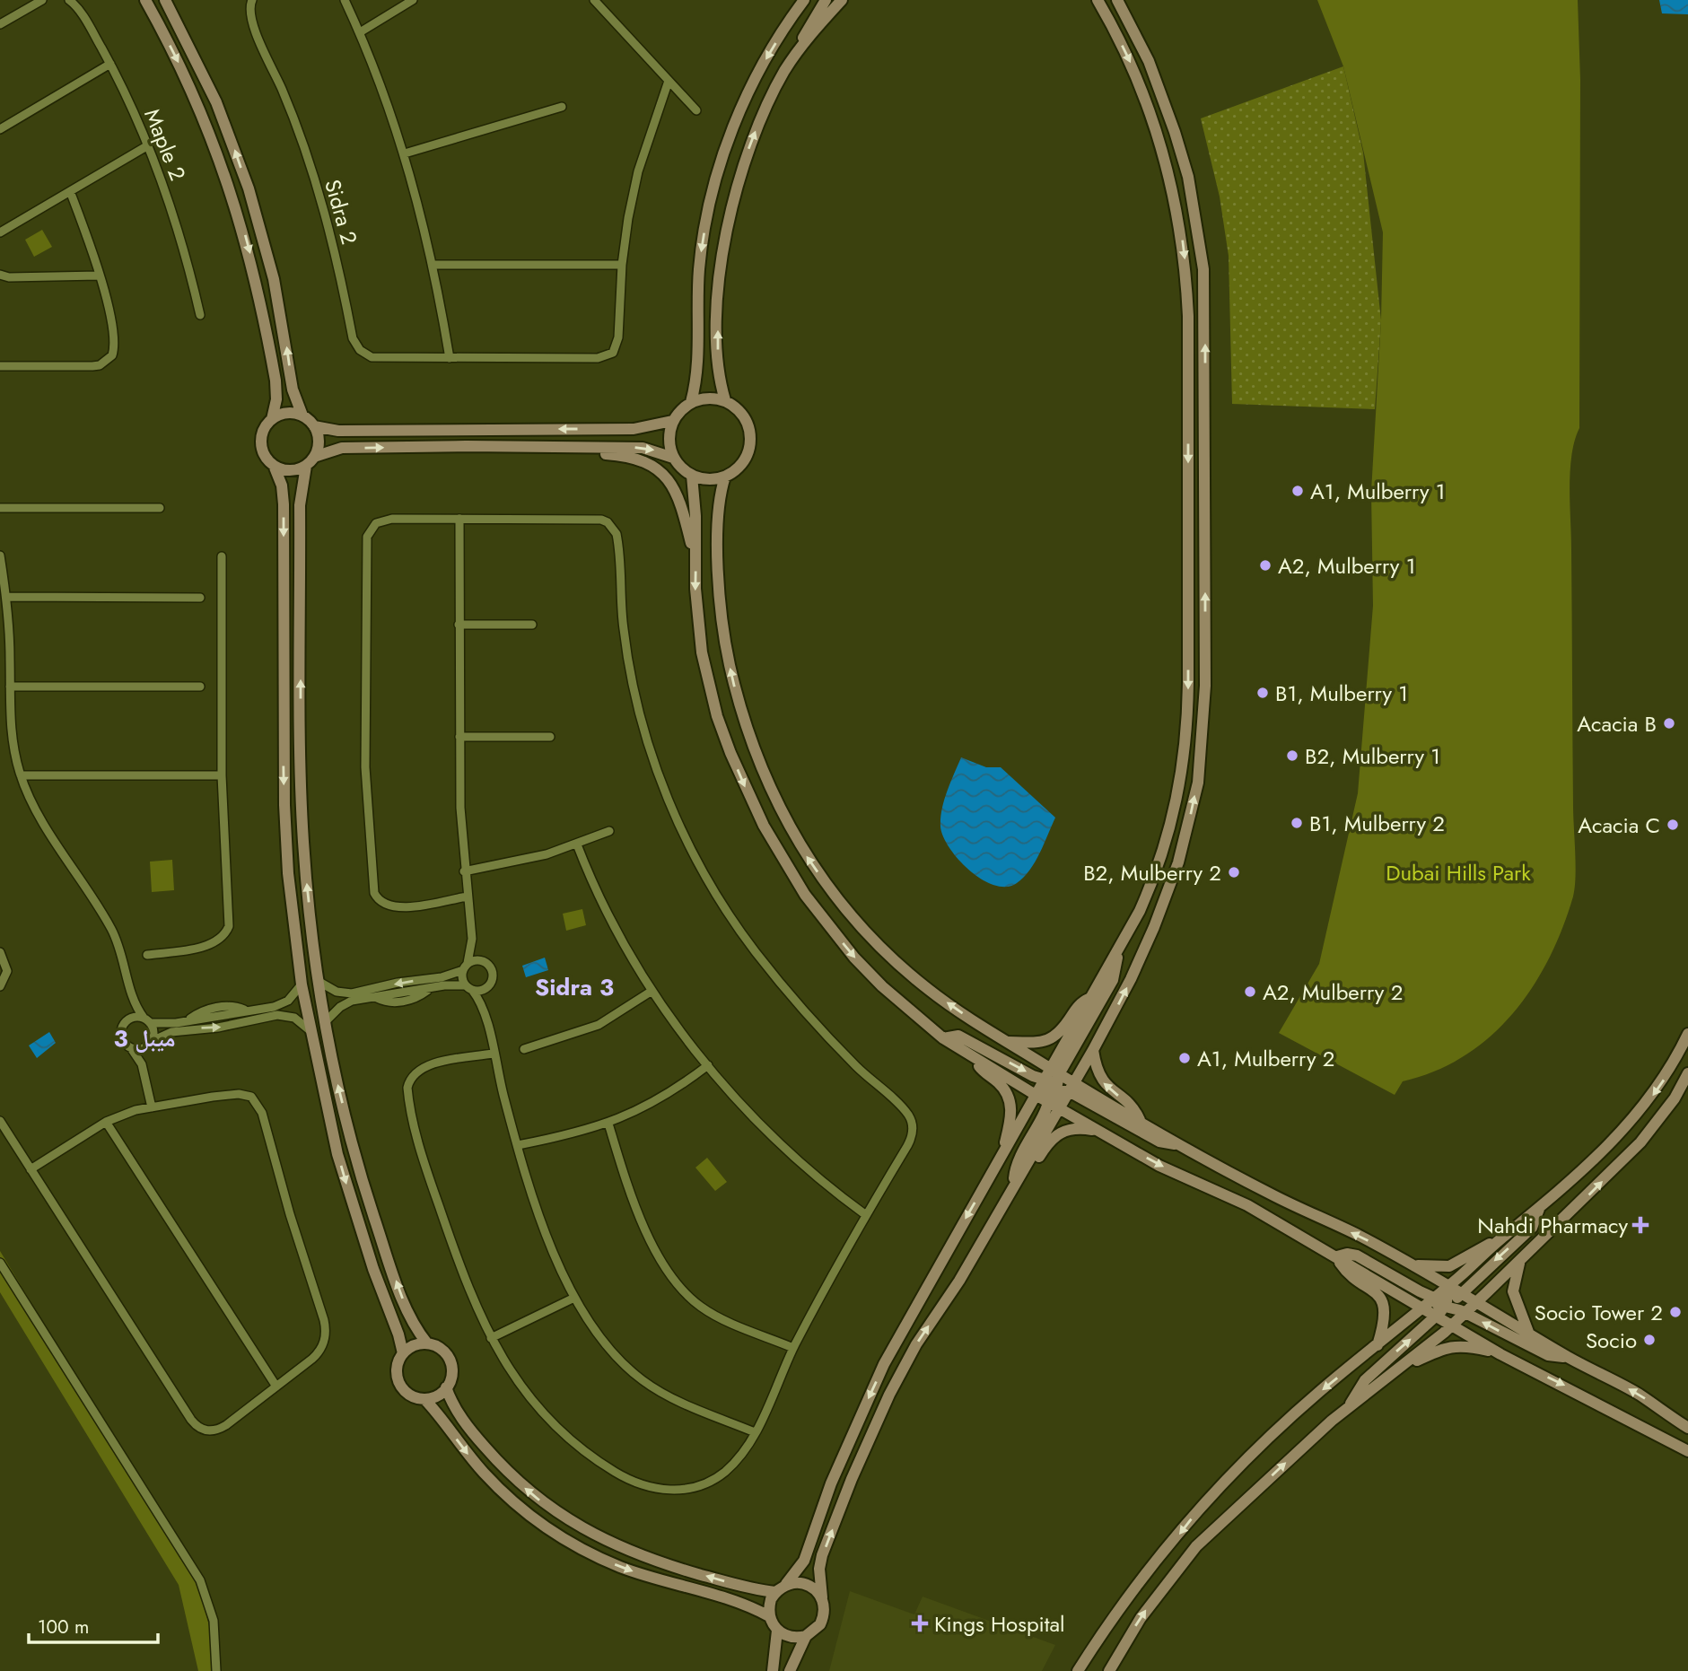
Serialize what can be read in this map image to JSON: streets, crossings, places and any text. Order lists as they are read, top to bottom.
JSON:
{
  "streets": {
    "street": ["Maple 2", "Sidra 2"]
  },
  "districts": ["Sidra 3", "ميبل 3"],
  "parks": ["Dubai Hills Park"],
  "places": {
    "other": [
      "A1, Mulberry 1",
      "A2, Mulberry 1",
      "B1, Mulberry 1",
      "Acacia B",
      "B2, Mulberry 1",
      "B1, Mulberry 2",
      "Acacia C",
      "B2, Mulberry 2",
      "A2, Mulberry 2",
      "A1, Mulberry 2",
      "Socio Tower 2",
      "Socio"
    ],
    "health": ["Nahdi Pharmacy", "Kings Hospital"]
  },
  "scale_bar": "100 m"
}
